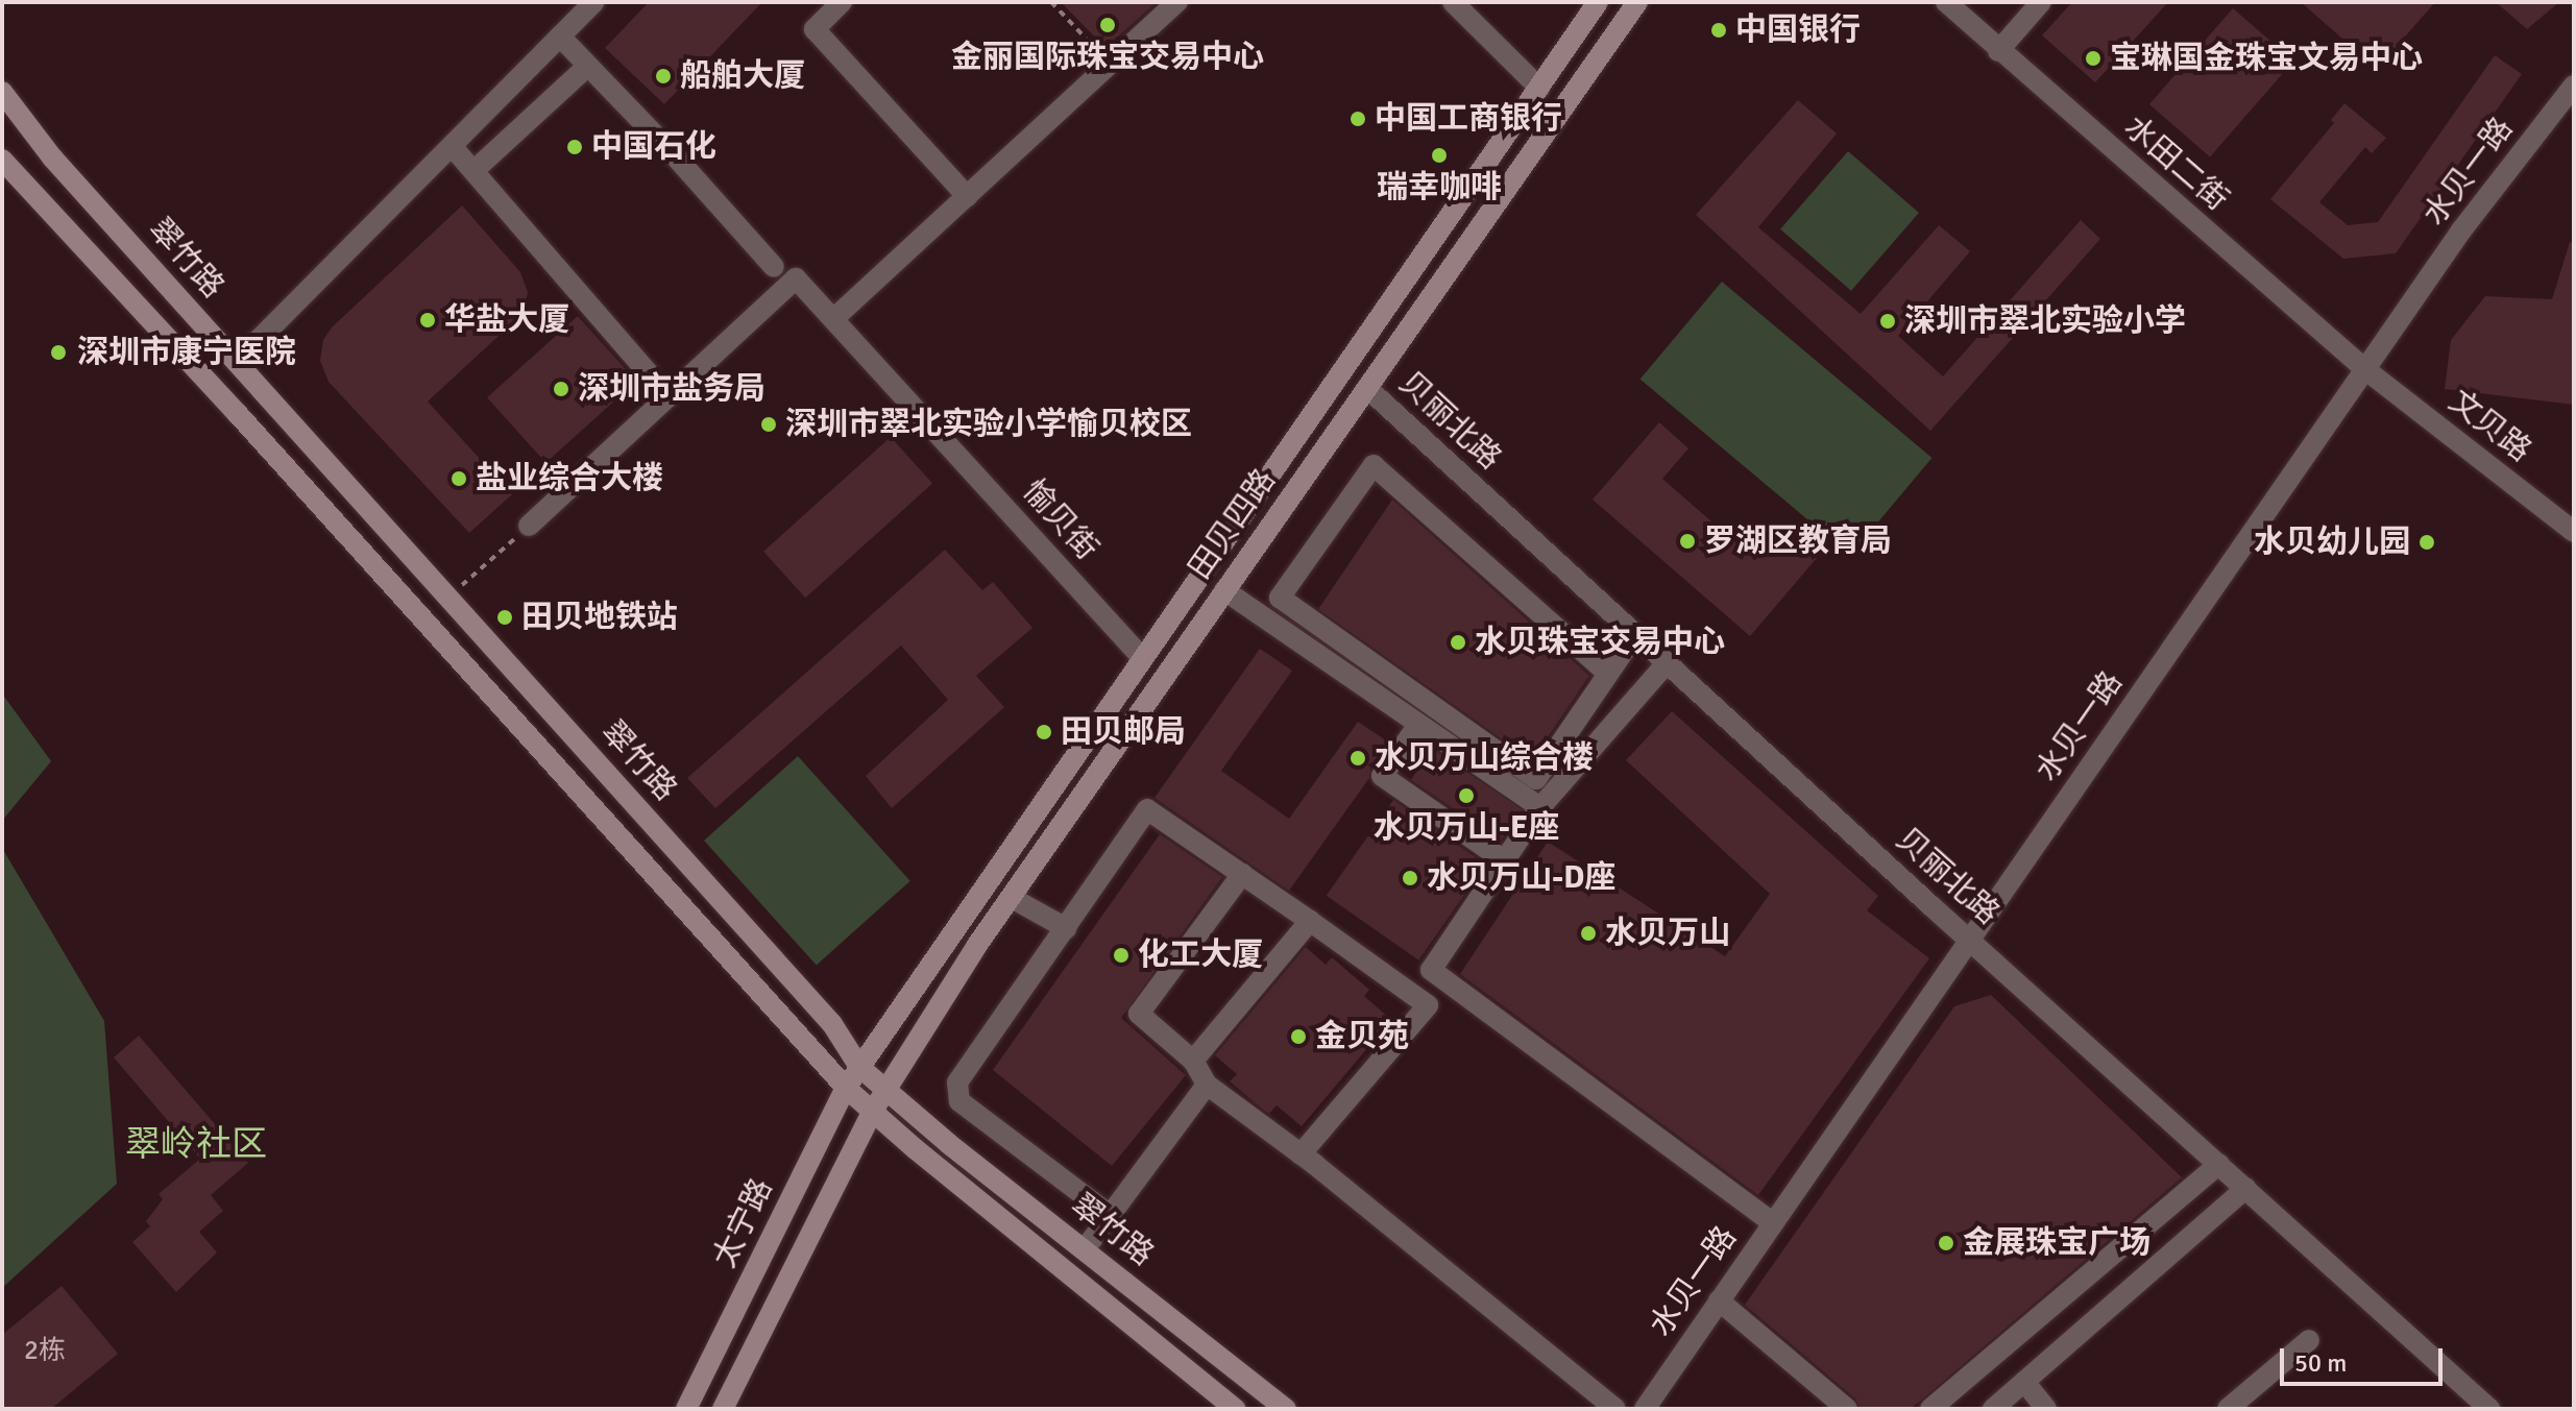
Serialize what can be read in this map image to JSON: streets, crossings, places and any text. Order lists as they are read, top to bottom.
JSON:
{
  "streets": {
    "main road": ["翠竹路", "田贝四路", "太宁路"],
    "street": [
      "水田二街",
      "水贝一路",
      "贝丽北路",
      "文贝路",
      "愉贝街"
    ]
  },
  "crossings": [
    ["水田二街", "水贝一路"],
    ["水田二街", "文贝路"],
    ["水贝一路", "贝丽北路"],
    ["水贝一路", "文贝路"],
    ["翠竹路", "田贝四路"],
    ["翠竹路", "太宁路"],
    ["贝丽北路", "田贝四路"],
    ["愉贝街", "田贝四路"],
    ["田贝四路", "太宁路"]
  ],
  "districts": ["翠岭社区"],
  "places": [
    "金丽国际珠宝交易中心",
    "中国银行",
    "宝琳国金珠宝文易中心",
    "船舶大厦",
    "中国工商银行",
    "中国石化",
    "瑞幸咖啡",
    "华盐大厦",
    "深圳市翠北实验小学",
    "深圳市康宁医院",
    "深圳市盐务局",
    "深圳市翠北实验小学愉贝校区",
    "盐业综合大楼",
    "罗湖区教育局",
    "水贝幼儿园",
    "田贝地铁站",
    "水贝珠宝交易中心",
    "田贝邮局",
    "水贝万山综合楼",
    "水贝万山-E座",
    "水贝万山-D座",
    "水贝万山",
    "化工大厦",
    "金贝苑",
    "金展珠宝广场"
  ],
  "house_numbers": ["2栋"],
  "scale_bar": "50 m"
}
